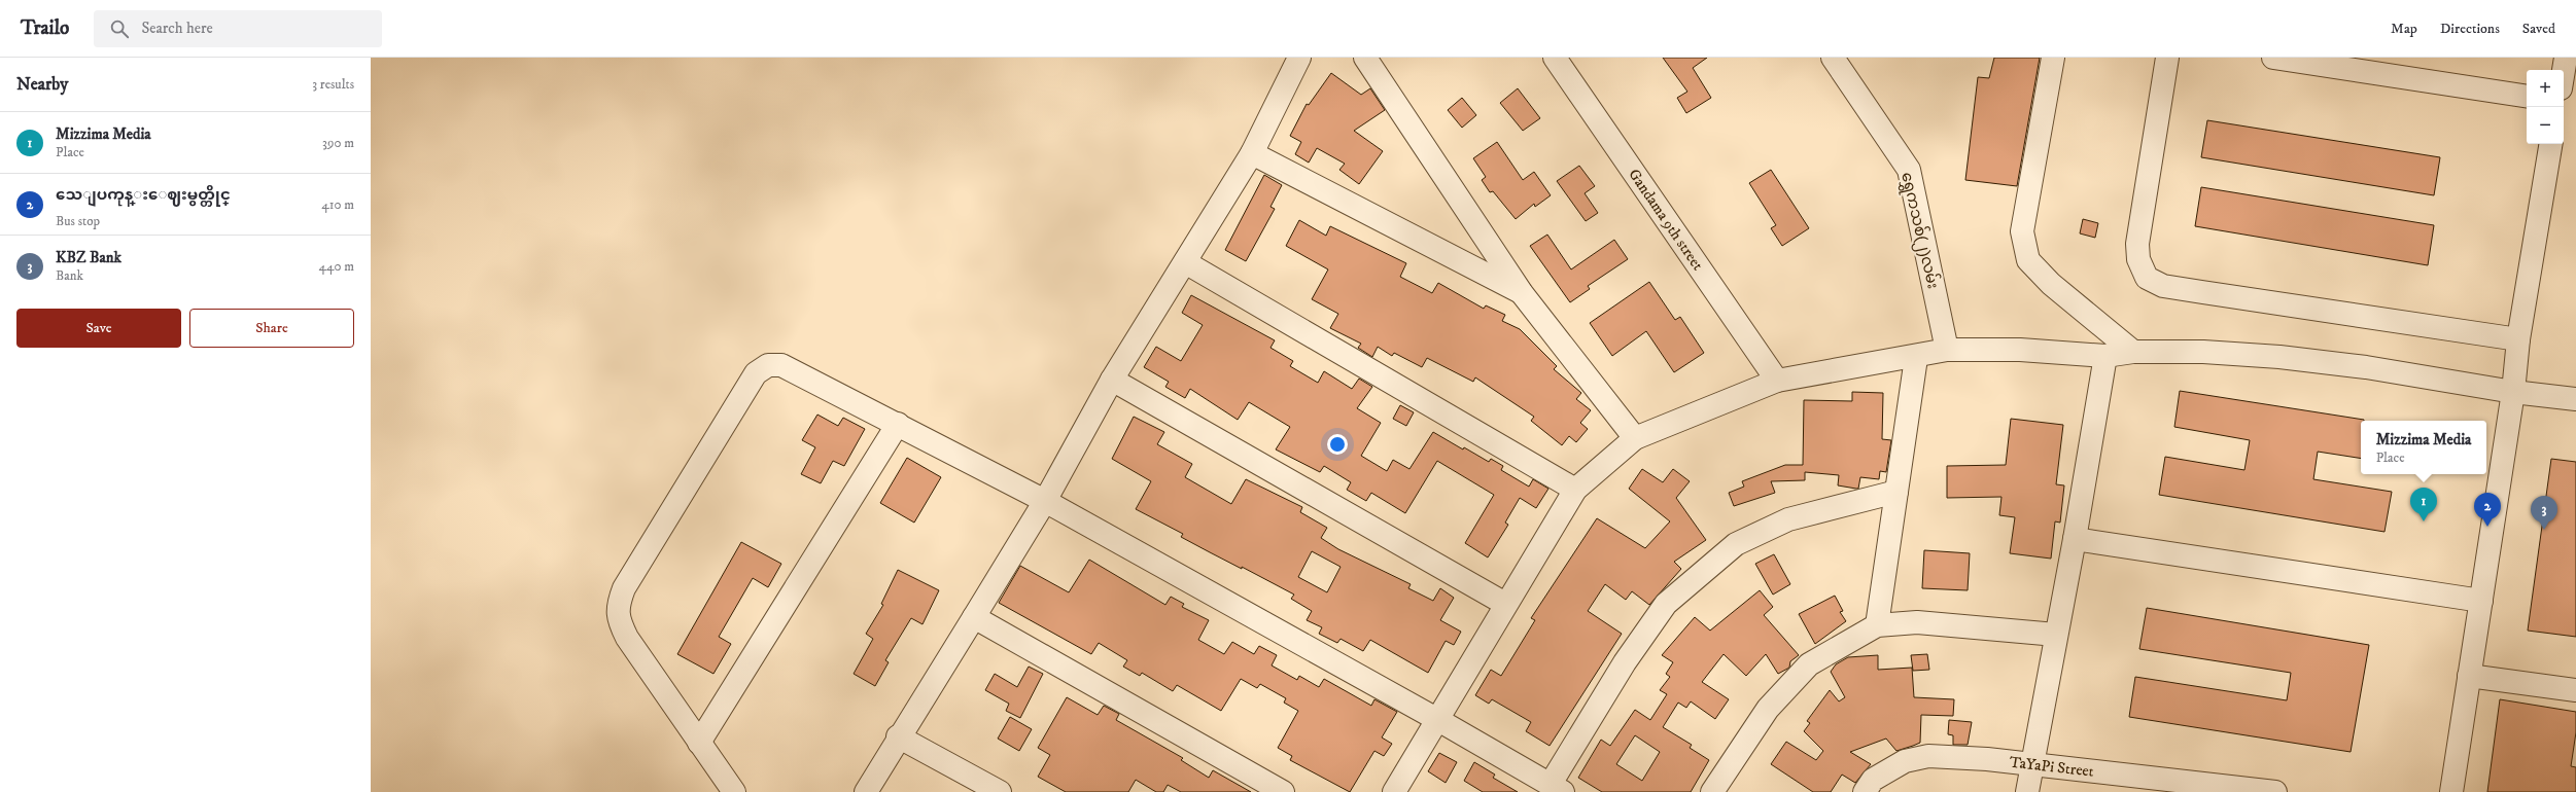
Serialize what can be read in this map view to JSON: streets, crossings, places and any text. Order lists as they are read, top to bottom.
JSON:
{
  "streets": {
    "street": ["Gandama 9th street", "ရွှေကသစ်(၂)လမ်း", "TaYaPi Street"]
  },
  "page": {
    "header": "Trailo",
    "search": "Search here",
    "nav": ["Map", "Directions", "Saved"],
    "heading": ["Nearby", "3 results"],
    "map_buttons": ["+", "−"],
    "list": [
      {
        "mark": "1",
        "name": "Mizzima Media",
        "note": "Place",
        "value": "390 m"
      },
      {
        "mark": "2",
        "name": "သေျပကုန္းေဈးမွတ္တိုင္",
        "note": "Bus stop",
        "value": "410 m"
      },
      {
        "mark": "3",
        "name": "KBZ Bank",
        "note": "Bank",
        "value": "440 m"
      }
    ],
    "buttons": ["Save", "Share"],
    "popup": ["Mizzima Media", "Place"],
    "pins": ["1", "2", "3"]
  }
}
